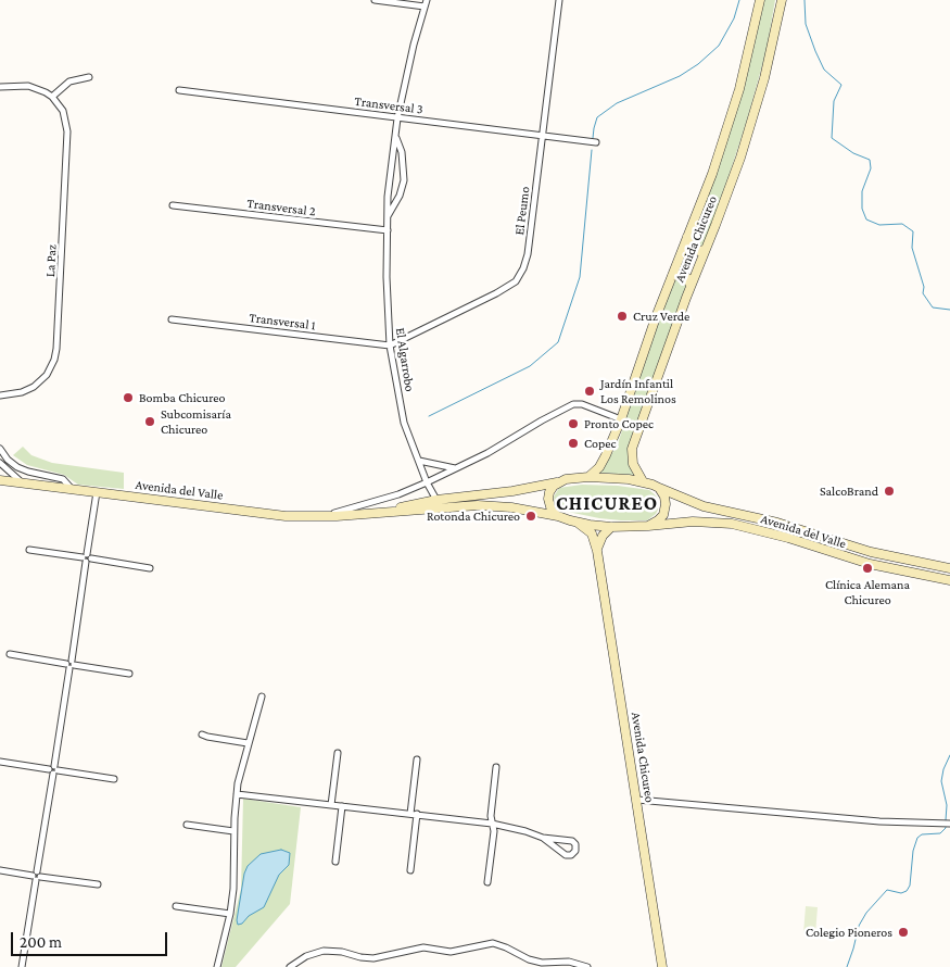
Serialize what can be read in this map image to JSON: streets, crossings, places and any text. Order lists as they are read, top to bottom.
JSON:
{
  "streets": {
    "main road": ["Avenida Chicureo", "Avenida del Valle"],
    "street": [
      "Transversal 3",
      "Transversal 2",
      "El Peumo",
      "La Paz",
      "Transversal 1",
      "El Algarrobo"
    ]
  },
  "crossings": [
    ["Transversal 3", "El Peumo"],
    ["Transversal 2", "El Algarrobo"],
    ["El Peumo", "Transversal 1"],
    ["El Peumo", "El Algarrobo"],
    ["Avenida Chicureo", "Avenida del Valle"],
    ["Transversal 1", "El Algarrobo"],
    ["El Algarrobo", "Avenida del Valle"]
  ],
  "districts": ["CHICUREO"],
  "places": [
    "Cruz Verde",
    "Jardín Infantil Los Remolinos",
    "Bomba Chicureo",
    "Subcomisaría Chicureo",
    "Pronto Copec",
    "Copec",
    "SalcoBrand",
    "Rotonda Chicureo",
    "Clínica Alemana Chicureo",
    "Colegio Pioneros"
  ],
  "scale_bar": "200 m"
}
